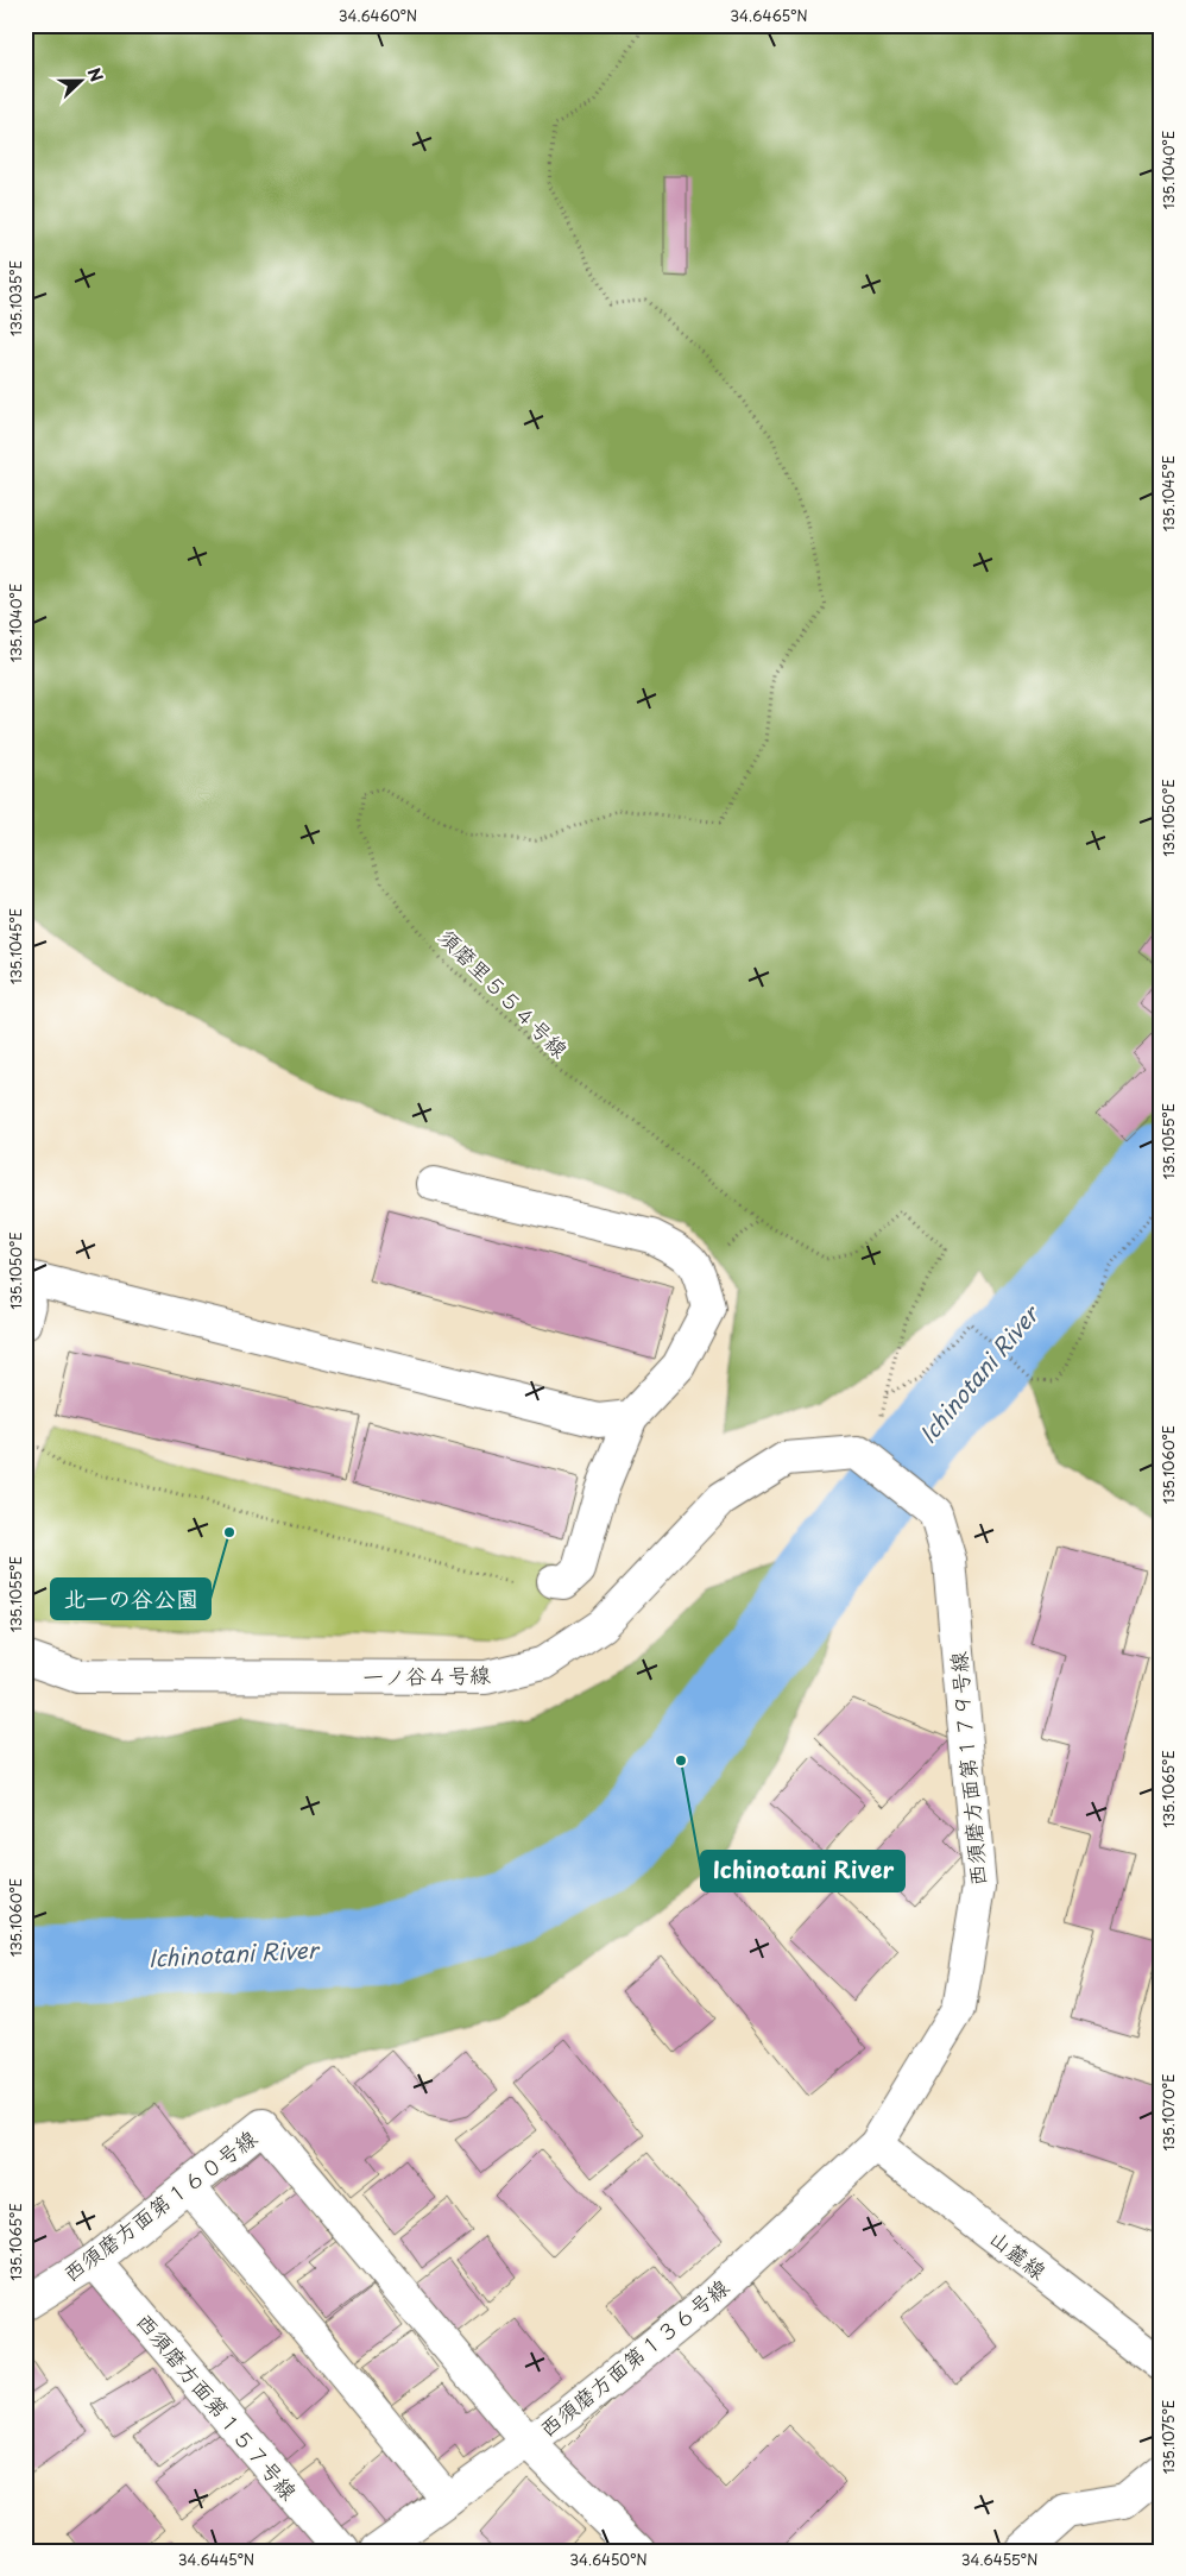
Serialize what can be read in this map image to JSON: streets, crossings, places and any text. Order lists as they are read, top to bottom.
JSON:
{
  "streets": {
    "street": [
      "一ノ谷４号線",
      "西須磨方面第１７９号線",
      "西須磨方面第１６０号線",
      "山麓線",
      "西須磨方面第１３６号線",
      "西須磨方面第１５７号線"
    ],
    "path": ["須磨里５５４号線"]
  },
  "crossings": [
    ["一ノ谷４号線", "西須磨方面第１７９号線"],
    ["西須磨方面第１７９号線", "山麓線"],
    ["西須磨方面第１７９号線", "西須磨方面第１３６号線"],
    ["西須磨方面第１６０号線", "西須磨方面第１３６号線"],
    ["西須磨方面第１６０号線", "西須磨方面第１５７号線"],
    ["山麓線", "西須磨方面第１３６号線"]
  ],
  "water": ["Ichinotani River"],
  "places": ["北一の谷公園", "Ichinotani River"],
  "north": "right",
  "coordinates": [
    "34.6460°N",
    "34.6465°N",
    "135.1040°E",
    "135.1035°E",
    "135.1045°E",
    "135.1050°E",
    "135.1055°E",
    "135.1060°E",
    "135.1065°E",
    "135.1070°E",
    "135.1075°E",
    "34.6445°N",
    "34.6450°N",
    "34.6455°N"
  ]
}
